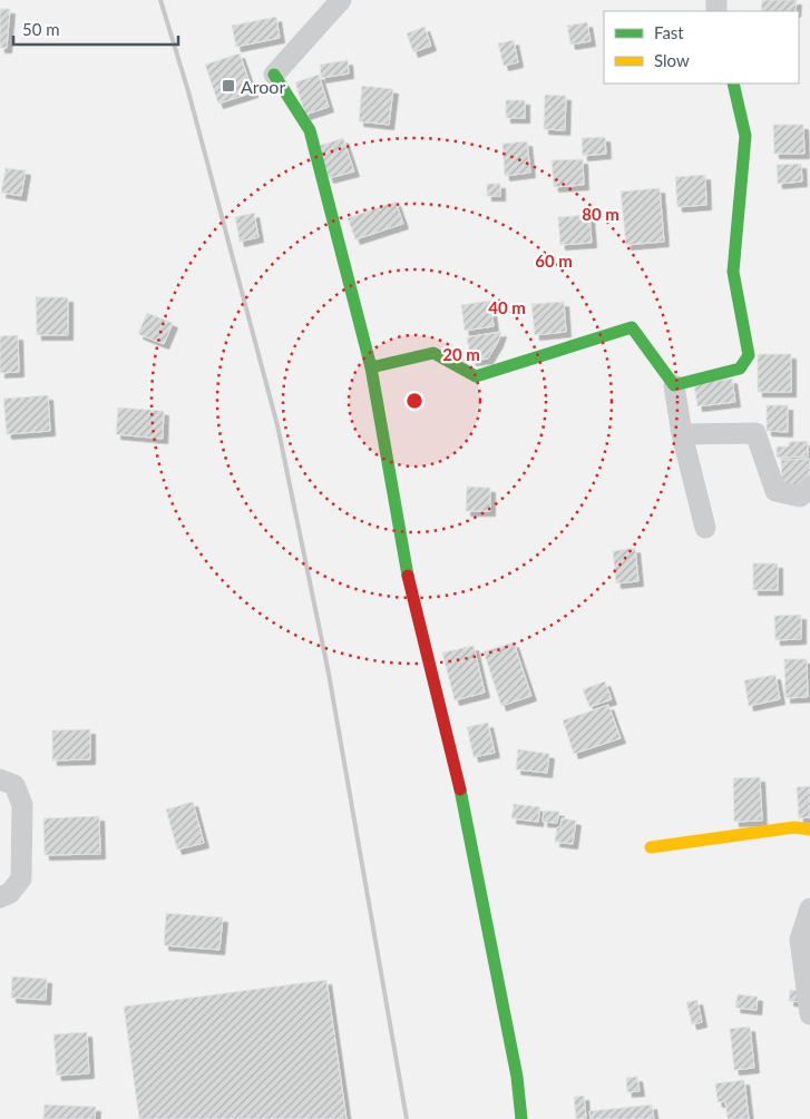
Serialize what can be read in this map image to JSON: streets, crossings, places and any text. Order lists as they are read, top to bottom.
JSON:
{
  "places": {
    "transit": ["Aroor"]
  },
  "legend": ["Fast", "Slow"],
  "scale_bar": "50 m",
  "rings": [
    "80 m",
    "60 m",
    "40 m",
    "20 m"
  ]
}
